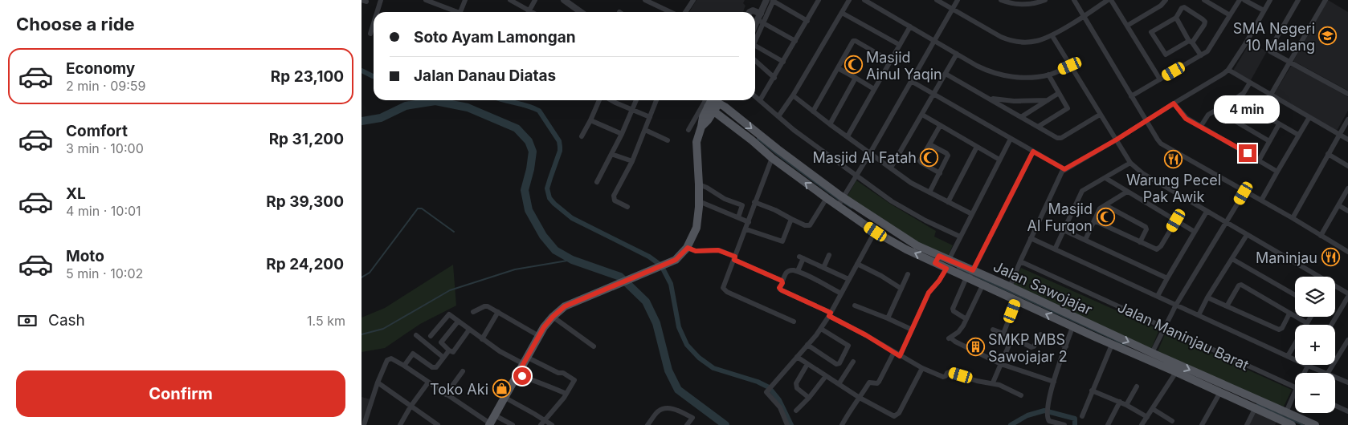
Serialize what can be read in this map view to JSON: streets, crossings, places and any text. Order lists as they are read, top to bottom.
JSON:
{
  "streets": {
    "main road": ["Jalan Sawojajar"],
    "street": ["Jalan Maninjau Barat"]
  },
  "places": {
    "school or university": ["SMA Negeri 10 Malang"],
    "mosque": ["Masjid Ainul Yaqin", "Masjid Al Fatah", "Masjid Al Furqon"],
    "restaurant": ["Warung Pecel Pak Awik", "Maninjau"],
    "building": ["SMKP MBS Sawojajar 2"],
    "shop": ["Toko Aki"]
  },
  "page": {
    "heading": "Choose a ride",
    "banner": ["Soto Ayam Lamongan", "Jalan Danau Diatas"],
    "list": [
      {
        "name": "Economy",
        "note": "2 min · 09:59",
        "value": "Rp 23,100"
      },
      {
        "name": "Comfort",
        "note": "3 min · 10:00",
        "value": "Rp 31,200"
      },
      {
        "name": "XL",
        "note": "4 min · 10:01",
        "value": "Rp 39,300"
      },
      {
        "name": "Moto",
        "note": "5 min · 10:02",
        "value": "Rp 24,200"
      }
    ],
    "bubble": "4 min",
    "map_buttons": ["+", "−"],
    "pay": ["Cash", "1.5 km"],
    "buttons": "Confirm"
  }
}
